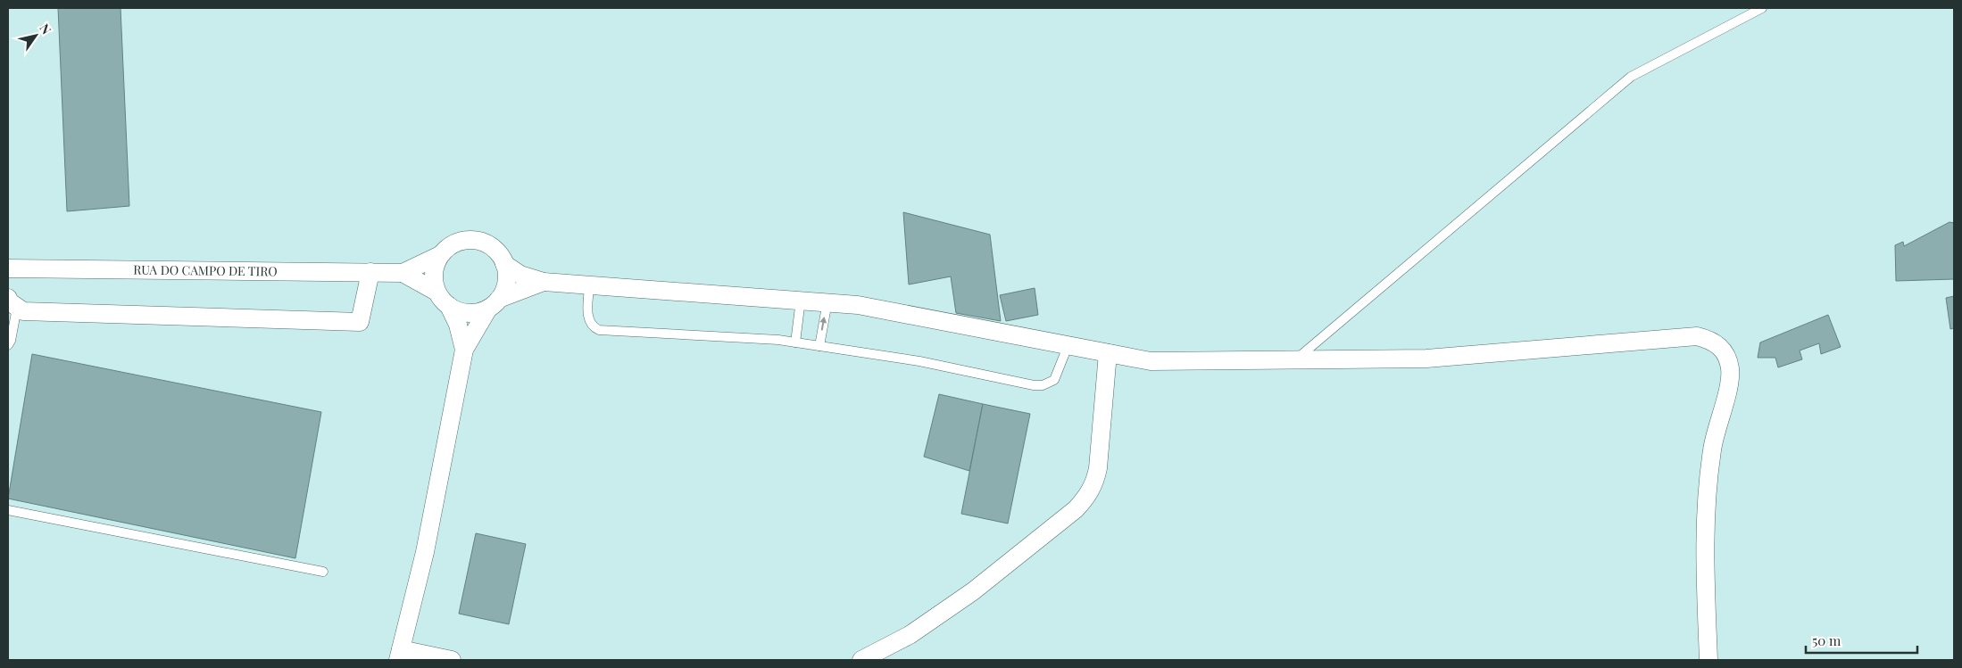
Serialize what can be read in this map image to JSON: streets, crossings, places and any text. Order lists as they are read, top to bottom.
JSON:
{
  "streets": {
    "street": ["RUA DO CAMPO DE TIRO"]
  },
  "scale_bar": "50 m",
  "north": "top right"
}
